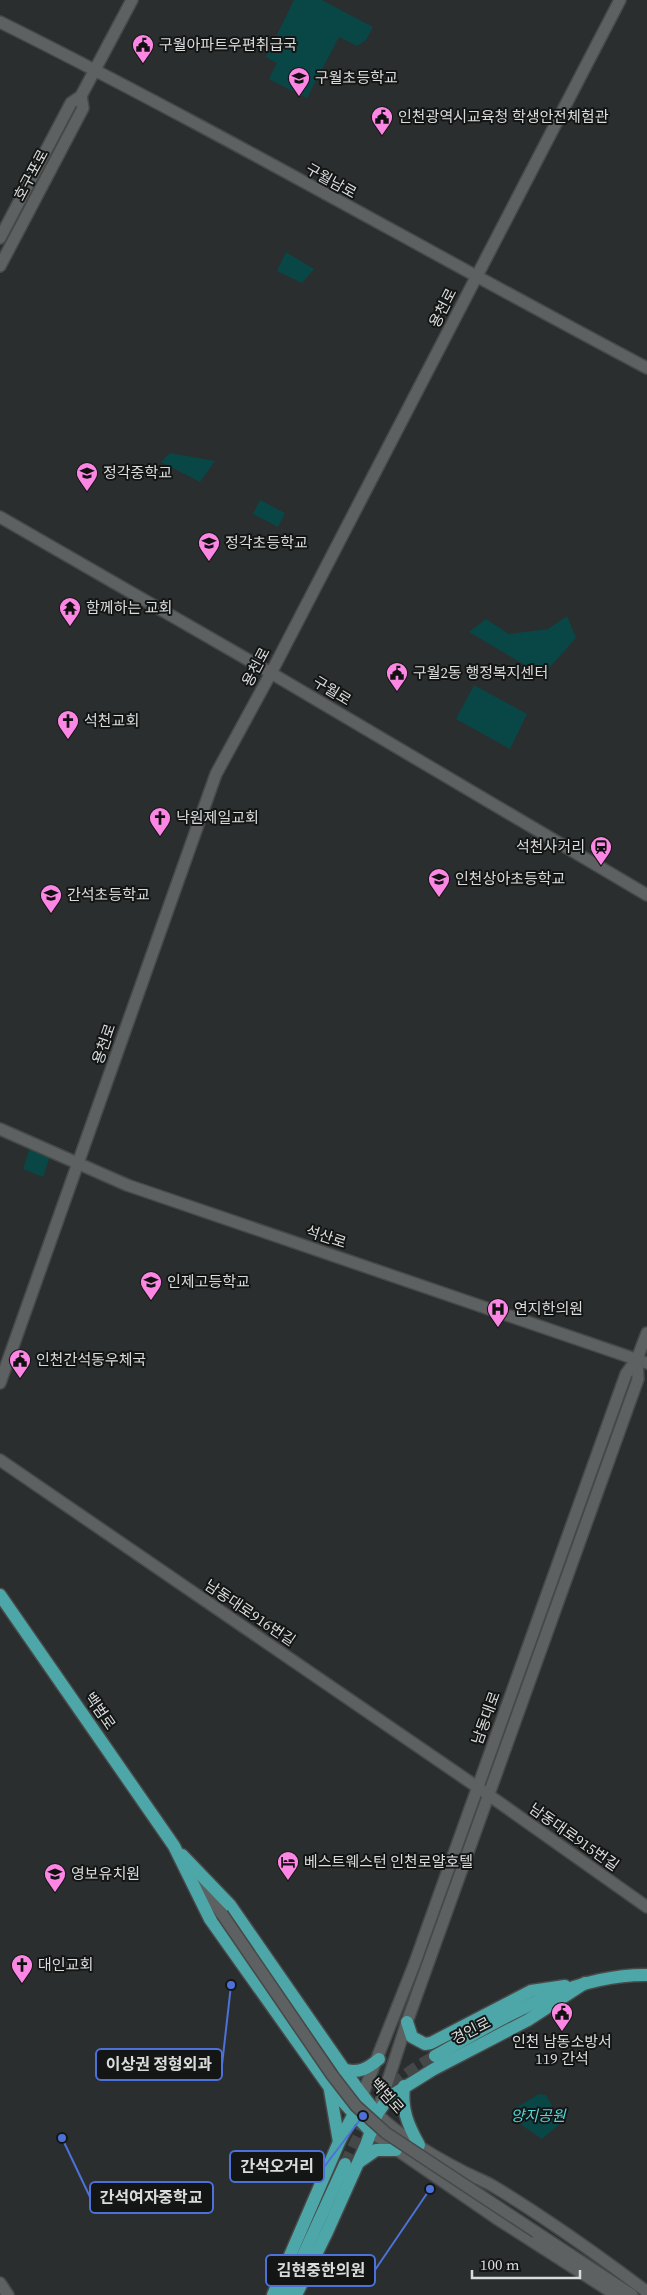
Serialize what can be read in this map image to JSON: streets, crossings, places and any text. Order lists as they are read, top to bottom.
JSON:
{
  "streets": {
    "main road": ["백범로", "남동대로", "경인로"],
    "street": [
      "호구포로",
      "구월남로",
      "용천로",
      "구월로",
      "석산로",
      "남동대로916번길",
      "남동대로915번길"
    ]
  },
  "crossings": [
    ["호구포로", "구월남로"],
    ["구월남로", "용천로"],
    ["용천로", "구월로"],
    ["용천로", "석산로"],
    ["석산로", "남동대로"],
    ["남동대로916번길", "남동대로"],
    ["남동대로916번길", "남동대로915번길"],
    ["백범로", "남동대로"],
    ["백범로", "경인로"],
    ["남동대로", "남동대로915번길"]
  ],
  "parks": ["양지공원"],
  "places": {
    "public building": [
      "구월아파트우편취급국",
      "인천광역시교육청 학생안전체험관",
      "구월2동 행정복지센터",
      "인천간석동우체국",
      "인천 남동소방서 119 간석"
    ],
    "school or university": [
      "구월초등학교",
      "정각중학교",
      "정각초등학교",
      "인천상아초등학교",
      "간석초등학교",
      "인제고등학교",
      "영보유치원"
    ],
    "temple": ["함께하는 교회"],
    "church": ["석천교회", "낙원제일교회", "대인교회"],
    "station": ["석천사거리"],
    "hospital": ["연지한의원"],
    "hotel": ["베스트웨스턴 인천로얄호텔"],
    "other": [
      "이상권 정형외과",
      "간석오거리",
      "간석여자중학교",
      "김현중한의원"
    ]
  },
  "scale_bar": "100 m"
}
